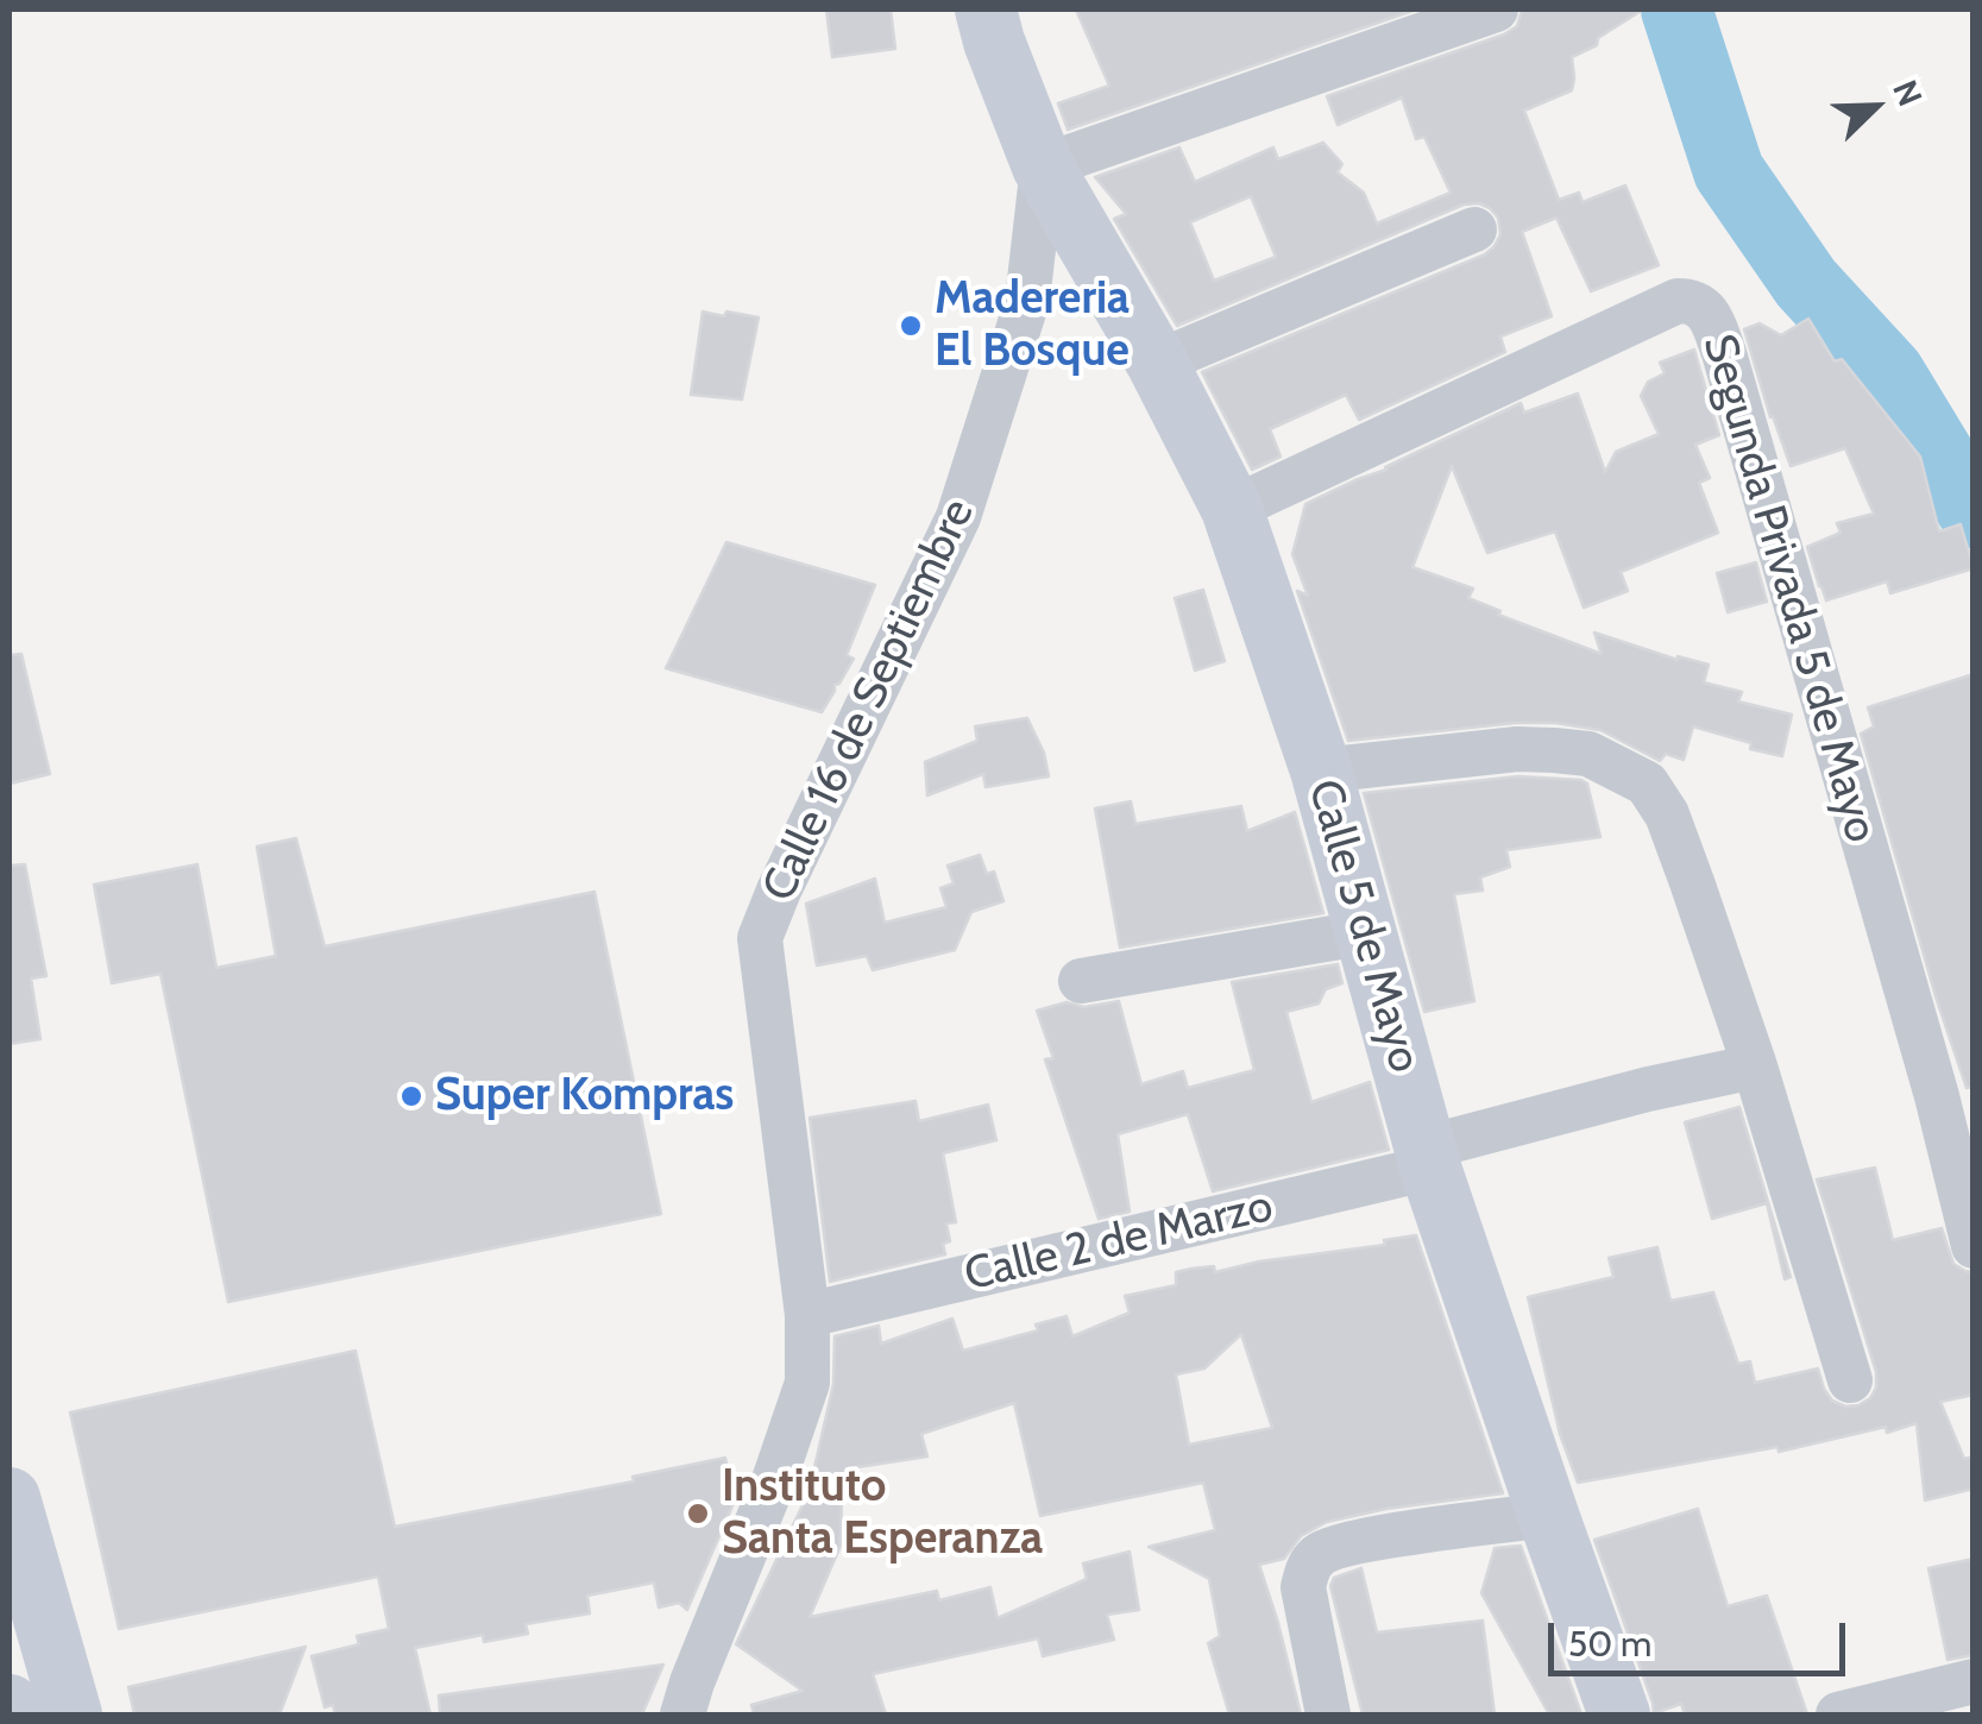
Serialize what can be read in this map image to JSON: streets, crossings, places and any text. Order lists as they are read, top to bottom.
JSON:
{
  "streets": {
    "street": [
      "Segunda Privada 5 de Mayo",
      "Calle 16 de Septiembre",
      "Calle 5 de Mayo",
      "Calle 2 de Marzo"
    ]
  },
  "crossings": [
    ["Segunda Privada 5 de Mayo", "Calle 5 de Mayo"],
    ["Calle 16 de Septiembre", "Calle 5 de Mayo"],
    ["Calle 16 de Septiembre", "Calle 2 de Marzo"],
    ["Calle 5 de Mayo", "Calle 2 de Marzo"]
  ],
  "places": ["Madereria El Bosque", "Super Kompras", "Instituto Santa Esperanza"],
  "scale_bar": "50 m",
  "north": "top right"
}
